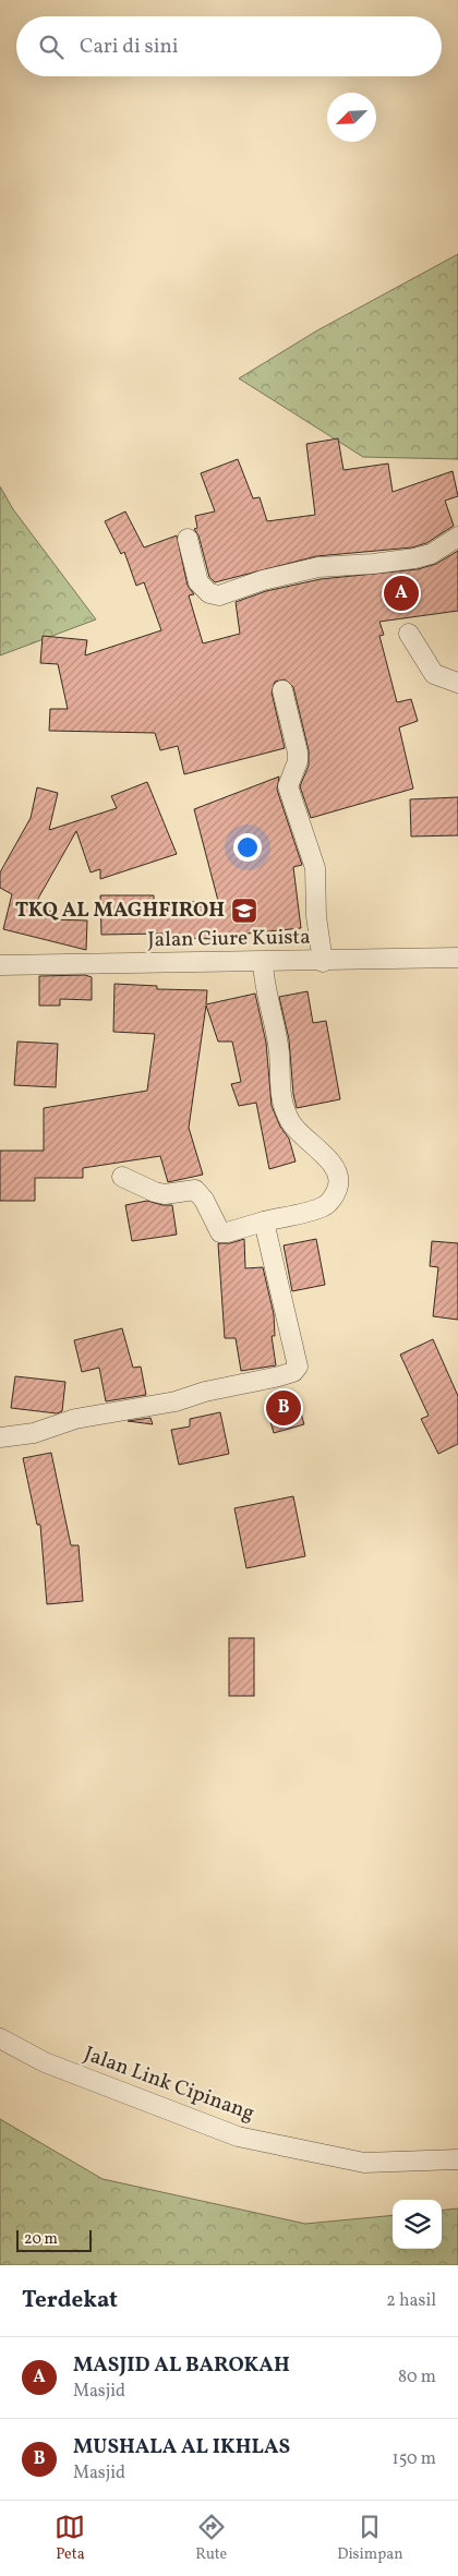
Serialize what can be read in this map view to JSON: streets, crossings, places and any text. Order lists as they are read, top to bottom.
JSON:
{
  "streets": {
    "street": ["Jalan Ciure Kuista", "Jalan Link Cipinang"]
  },
  "places": {
    "school or university": ["TKQ AL MAGHFIROH"]
  },
  "scale_bar": "20 m",
  "north": "bottom left",
  "page": {
    "search": "Cari di sini",
    "pins": ["A", "B"],
    "scale": "20 m",
    "heading": ["Terdekat", "2 hasil"],
    "list": [
      {
        "mark": "A",
        "name": "MASJID AL BAROKAH",
        "note": "Masjid",
        "value": "80 m"
      },
      {
        "mark": "B",
        "name": "MUSHALA AL IKHLAS",
        "note": "Masjid",
        "value": "150 m"
      }
    ],
    "nav": ["Peta", "Rute", "Disimpan"]
  }
}
